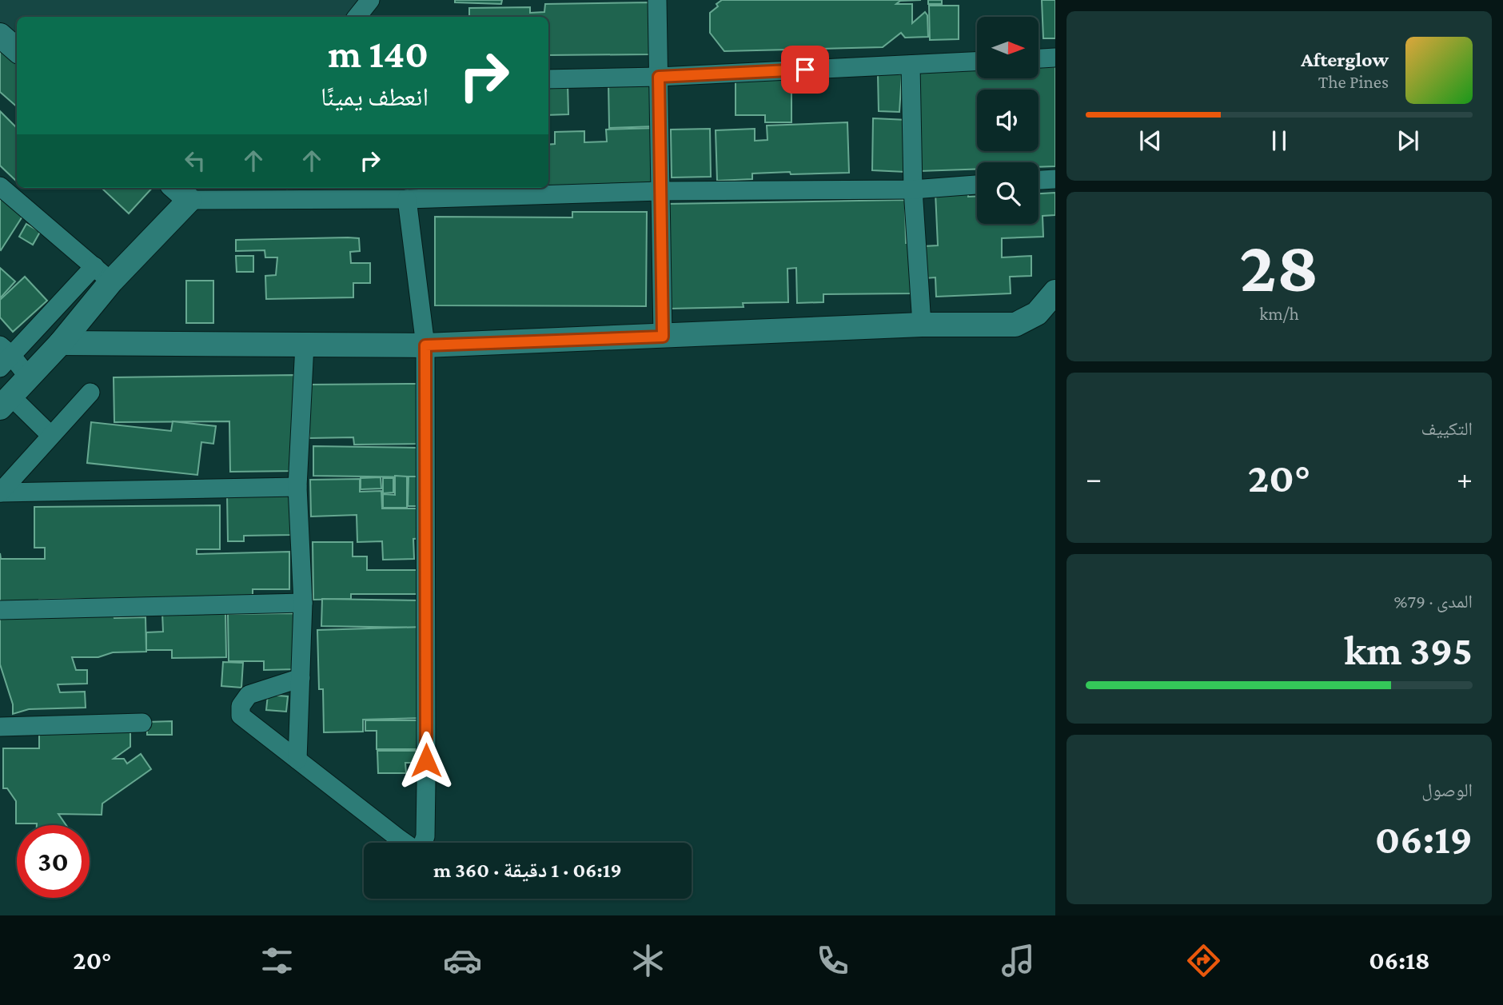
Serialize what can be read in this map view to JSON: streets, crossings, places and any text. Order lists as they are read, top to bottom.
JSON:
{
  "north": "right",
  "page": {
    "turn": ["140 m", "انعطف يمينًا"],
    "song": ["Afterglow", "The Pines"],
    "tile": [
      ["28", "km/h"],
      "التكييف",
      ["المدى · 79%", "395 km"],
      ["الوصول", "06:19"]
    ],
    "heat": ["−", "20°", "+"],
    "limit": "30",
    "trip": "06:19 · 1 دقيقة · 360 m",
    "tabs": ["06:18", "20°"]
  }
}
